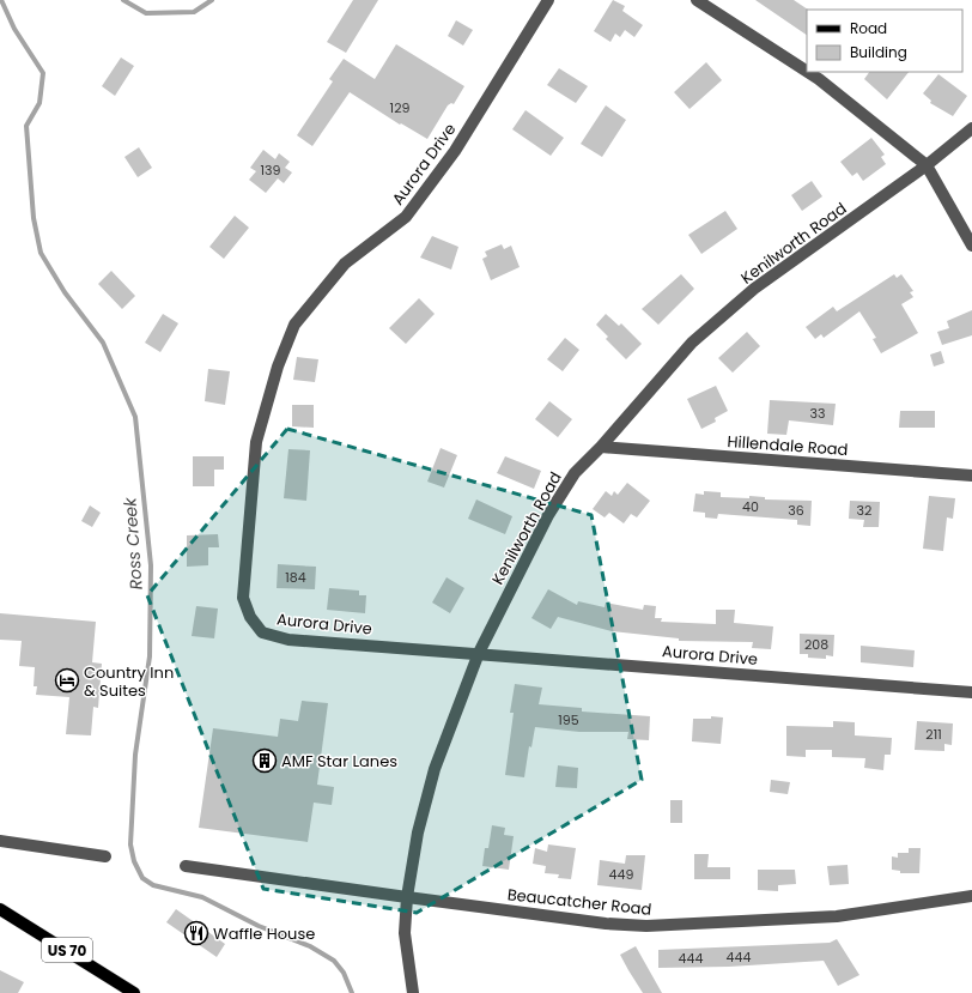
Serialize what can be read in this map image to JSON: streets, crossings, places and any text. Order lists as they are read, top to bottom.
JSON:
{
  "streets": {
    "main road": ["US 70"],
    "street": [
      "Aurora Drive",
      "Kenilworth Road",
      "Hillendale Road",
      "Beaucatcher Road"
    ]
  },
  "crossings": [
    ["Aurora Drive", "Kenilworth Road"],
    ["Kenilworth Road", "Hillendale Road"],
    ["Kenilworth Road", "Beaucatcher Road"]
  ],
  "water": ["Ross Creek"],
  "places": {
    "hotel": ["Country Inn & Suites"],
    "building": ["AMF Star Lanes"],
    "restaurant": ["Waffle House"]
  },
  "house_numbers": [
    "129",
    "139",
    "33",
    "40",
    "36",
    "32",
    "184",
    "208",
    "195",
    "211",
    "449",
    "444",
    "444"
  ],
  "legend": ["Road", "Building"]
}
